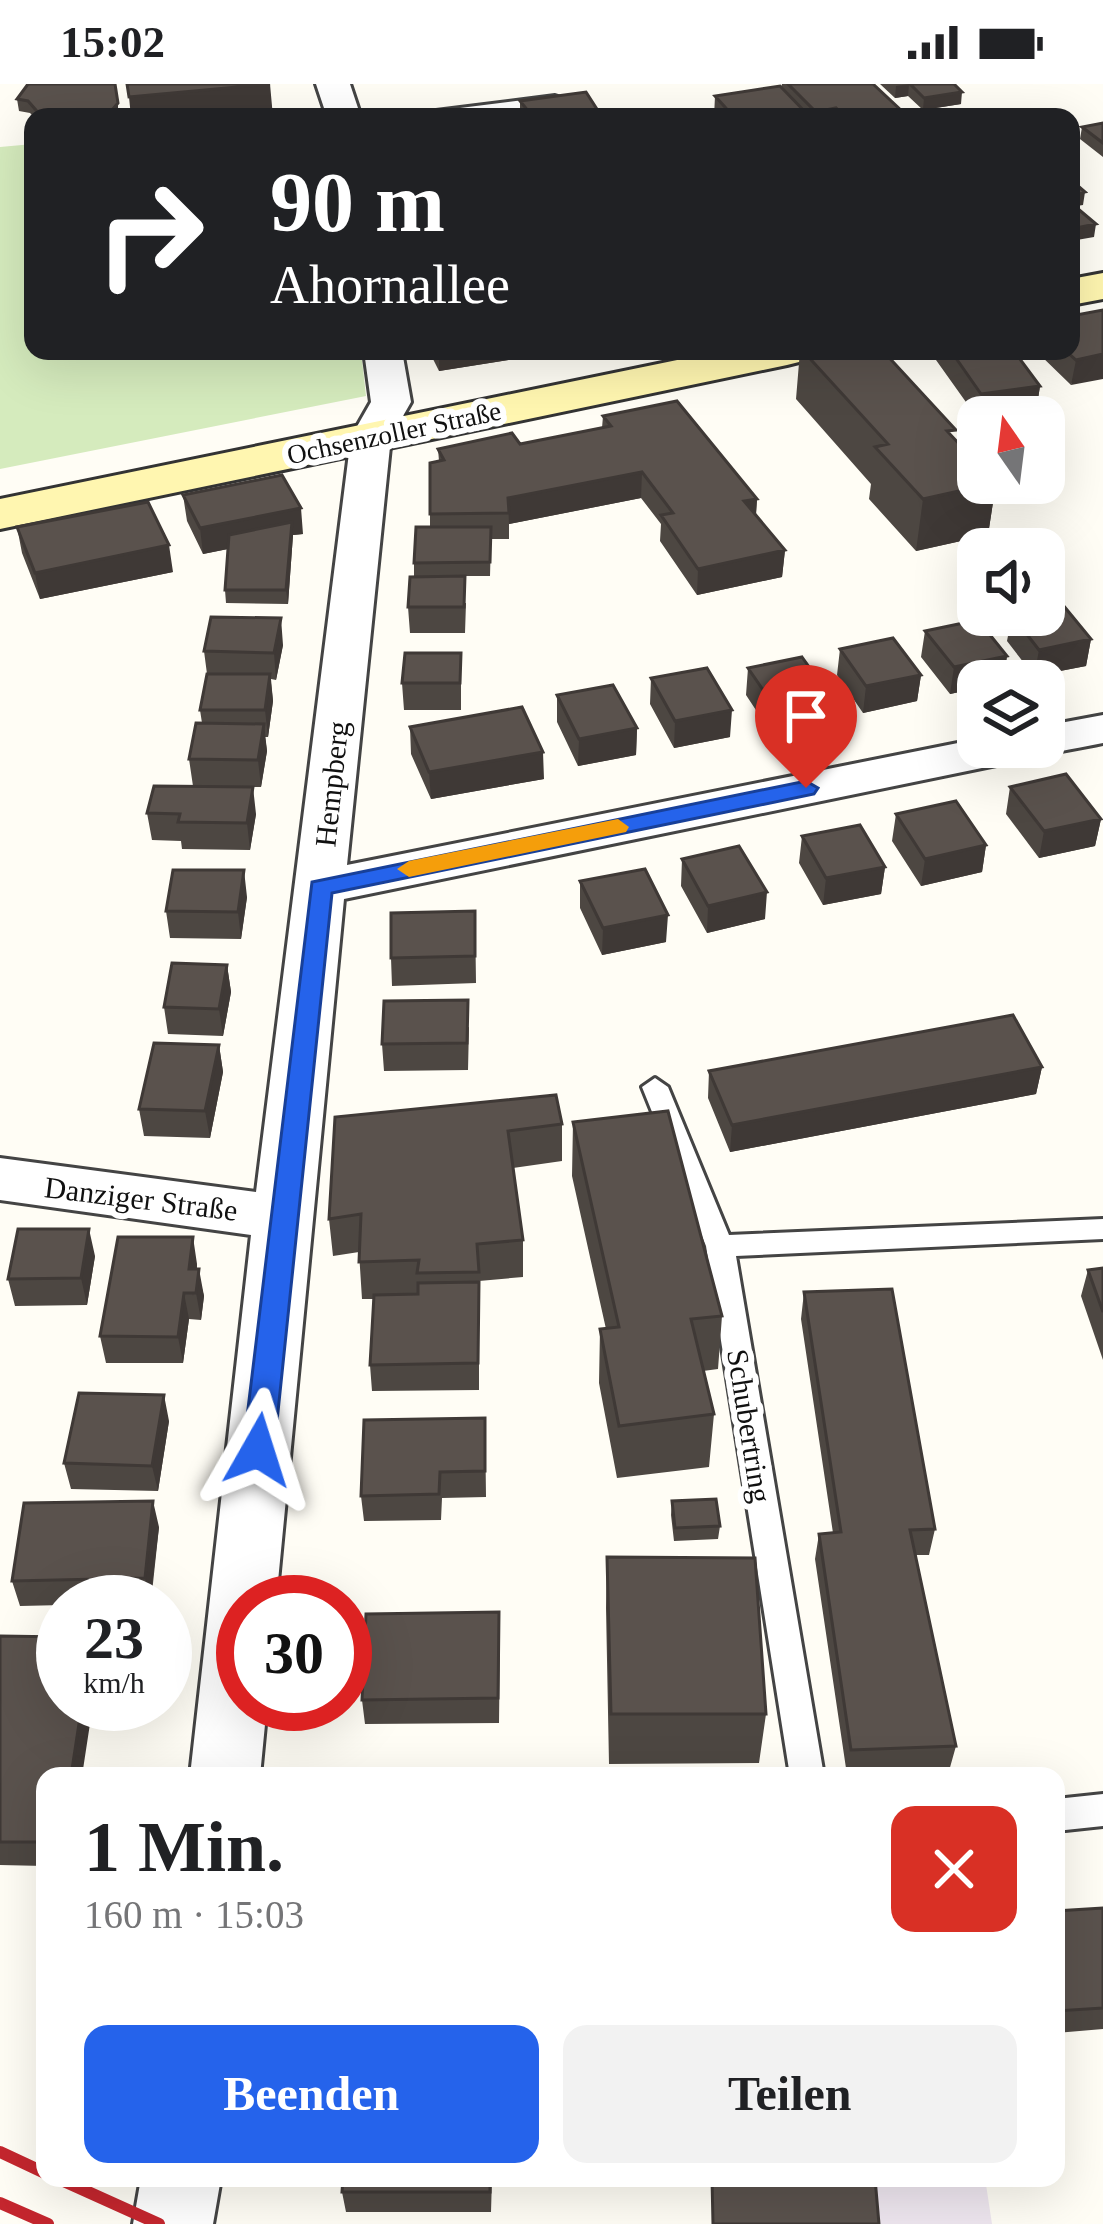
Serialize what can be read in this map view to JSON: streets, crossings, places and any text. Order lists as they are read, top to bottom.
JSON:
{
  "streets": {
    "main road": ["Ochsenzoller Straße"],
    "street": ["Hempberg", "Danziger Straße"],
    "lane": ["Schubertring"]
  },
  "crossings": [
    ["Ochsenzoller Straße", "Hempberg"],
    ["Hempberg", "Danziger Straße"]
  ],
  "north": "top",
  "page": {
    "status": "15:02",
    "turn": ["90 m", "Ahornallee"],
    "speed": "23 km/h",
    "limit": "30",
    "heading": ["1 Min.", "160 m · 15:03"],
    "buttons": ["Beenden", "Teilen"]
  }
}
